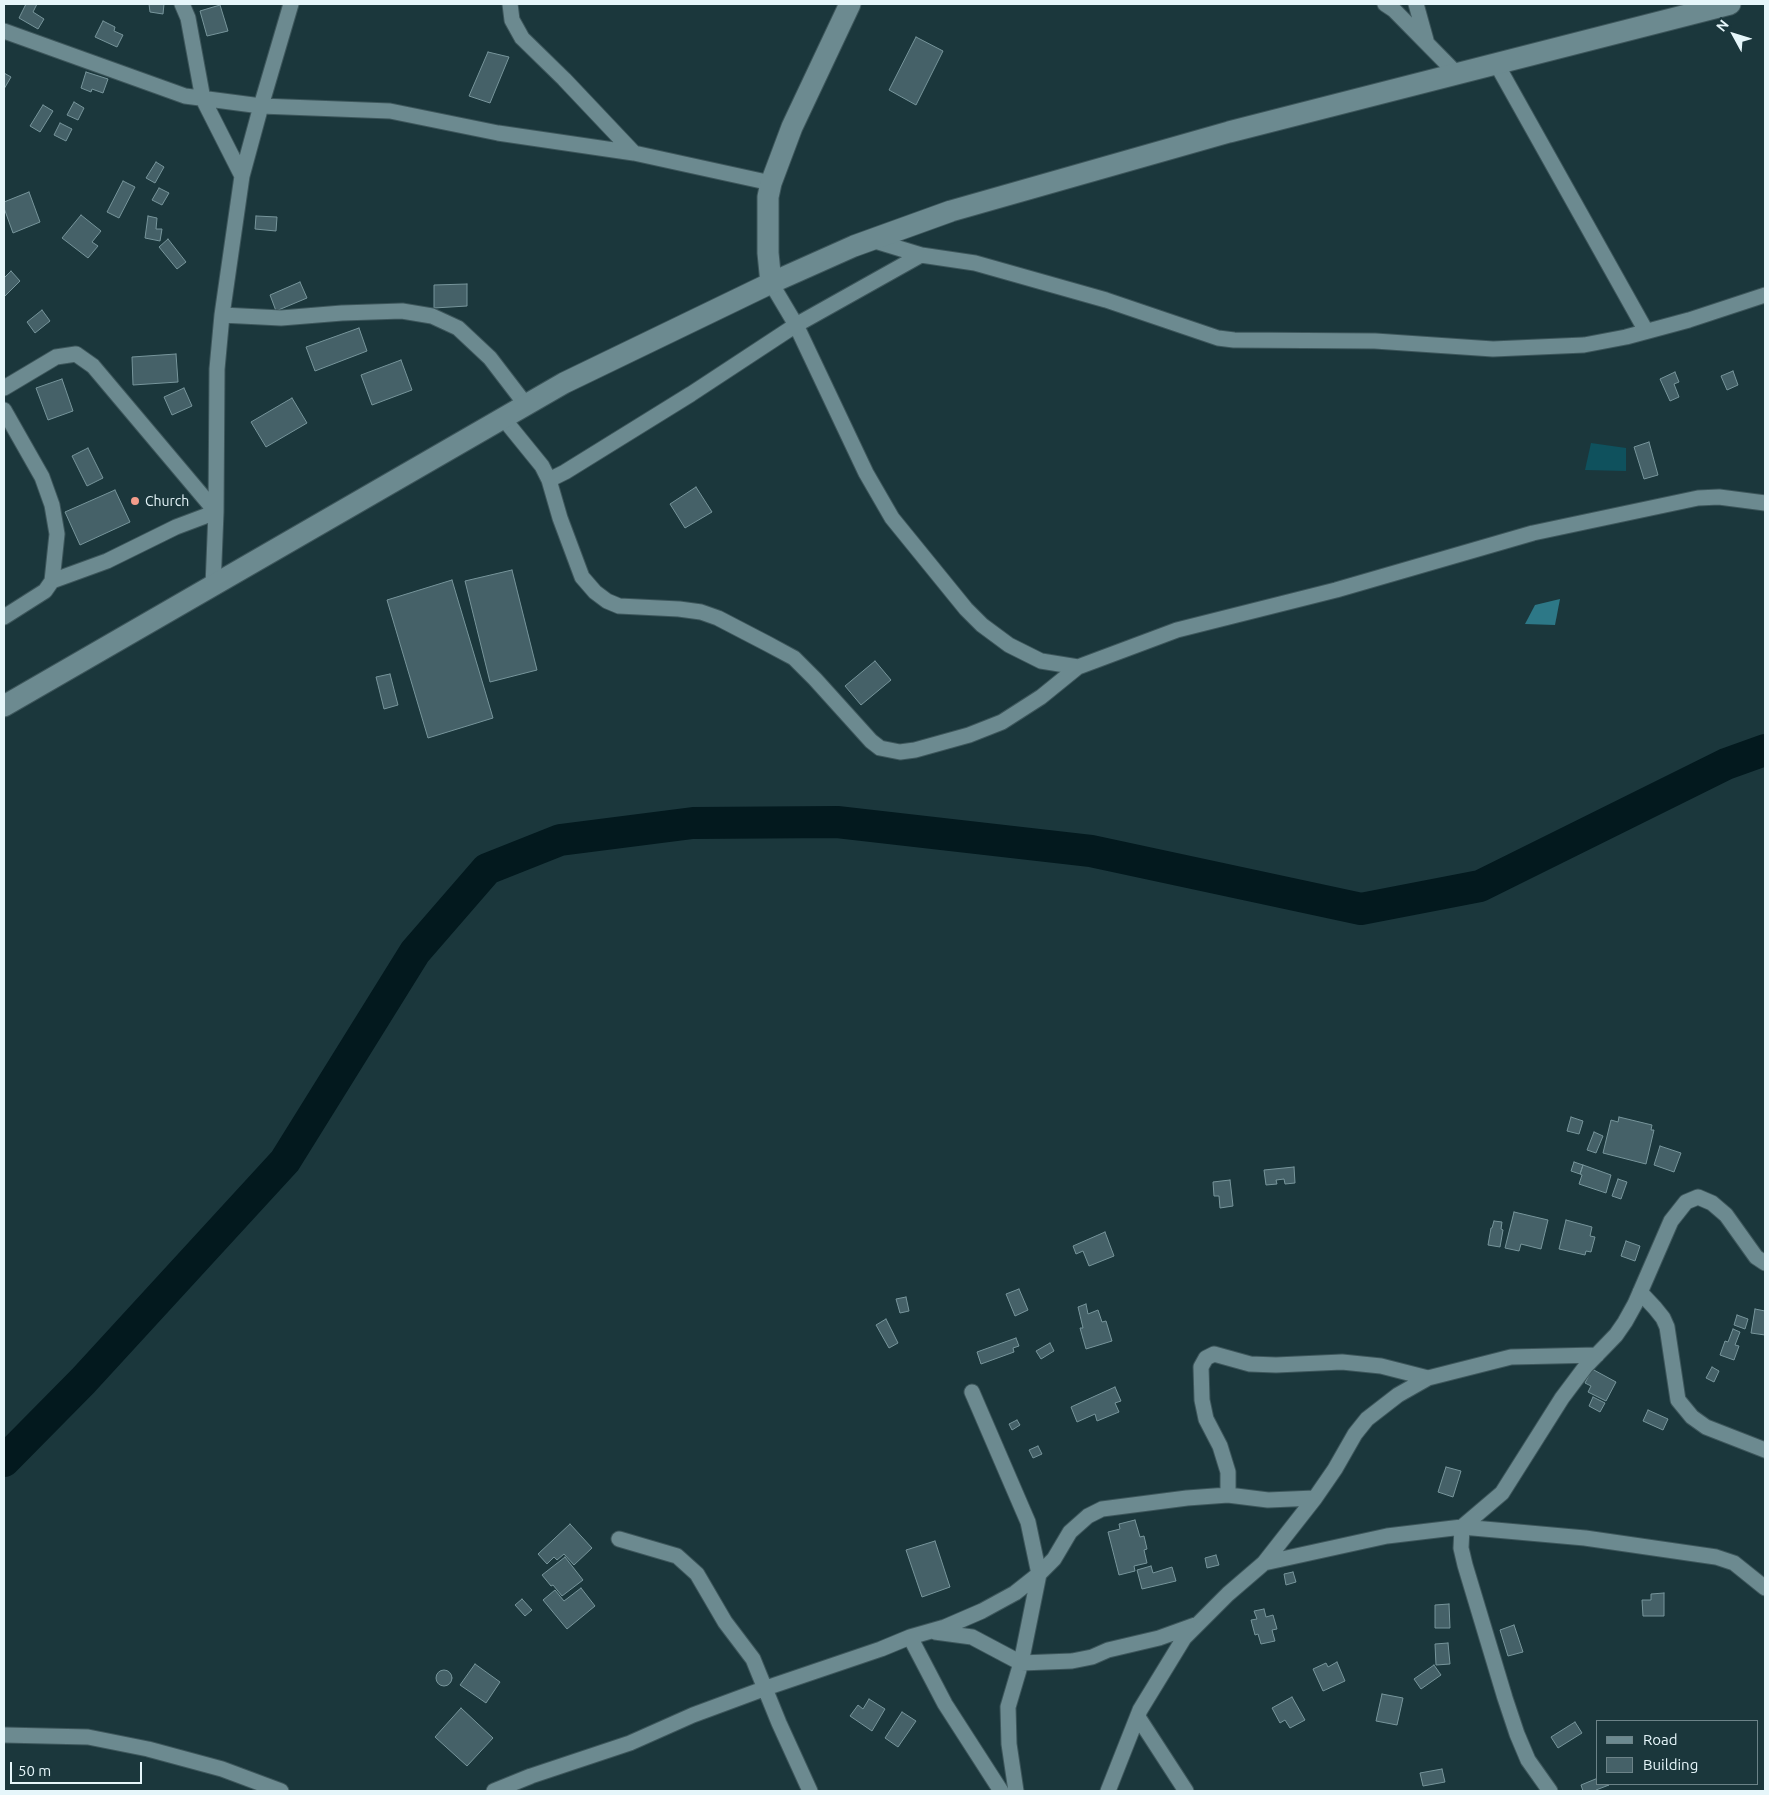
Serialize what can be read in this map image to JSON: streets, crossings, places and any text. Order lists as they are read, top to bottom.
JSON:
{
  "places": ["Church"],
  "legend": ["Road", "Building"],
  "scale_bar": "50 m",
  "north": "top left"
}
